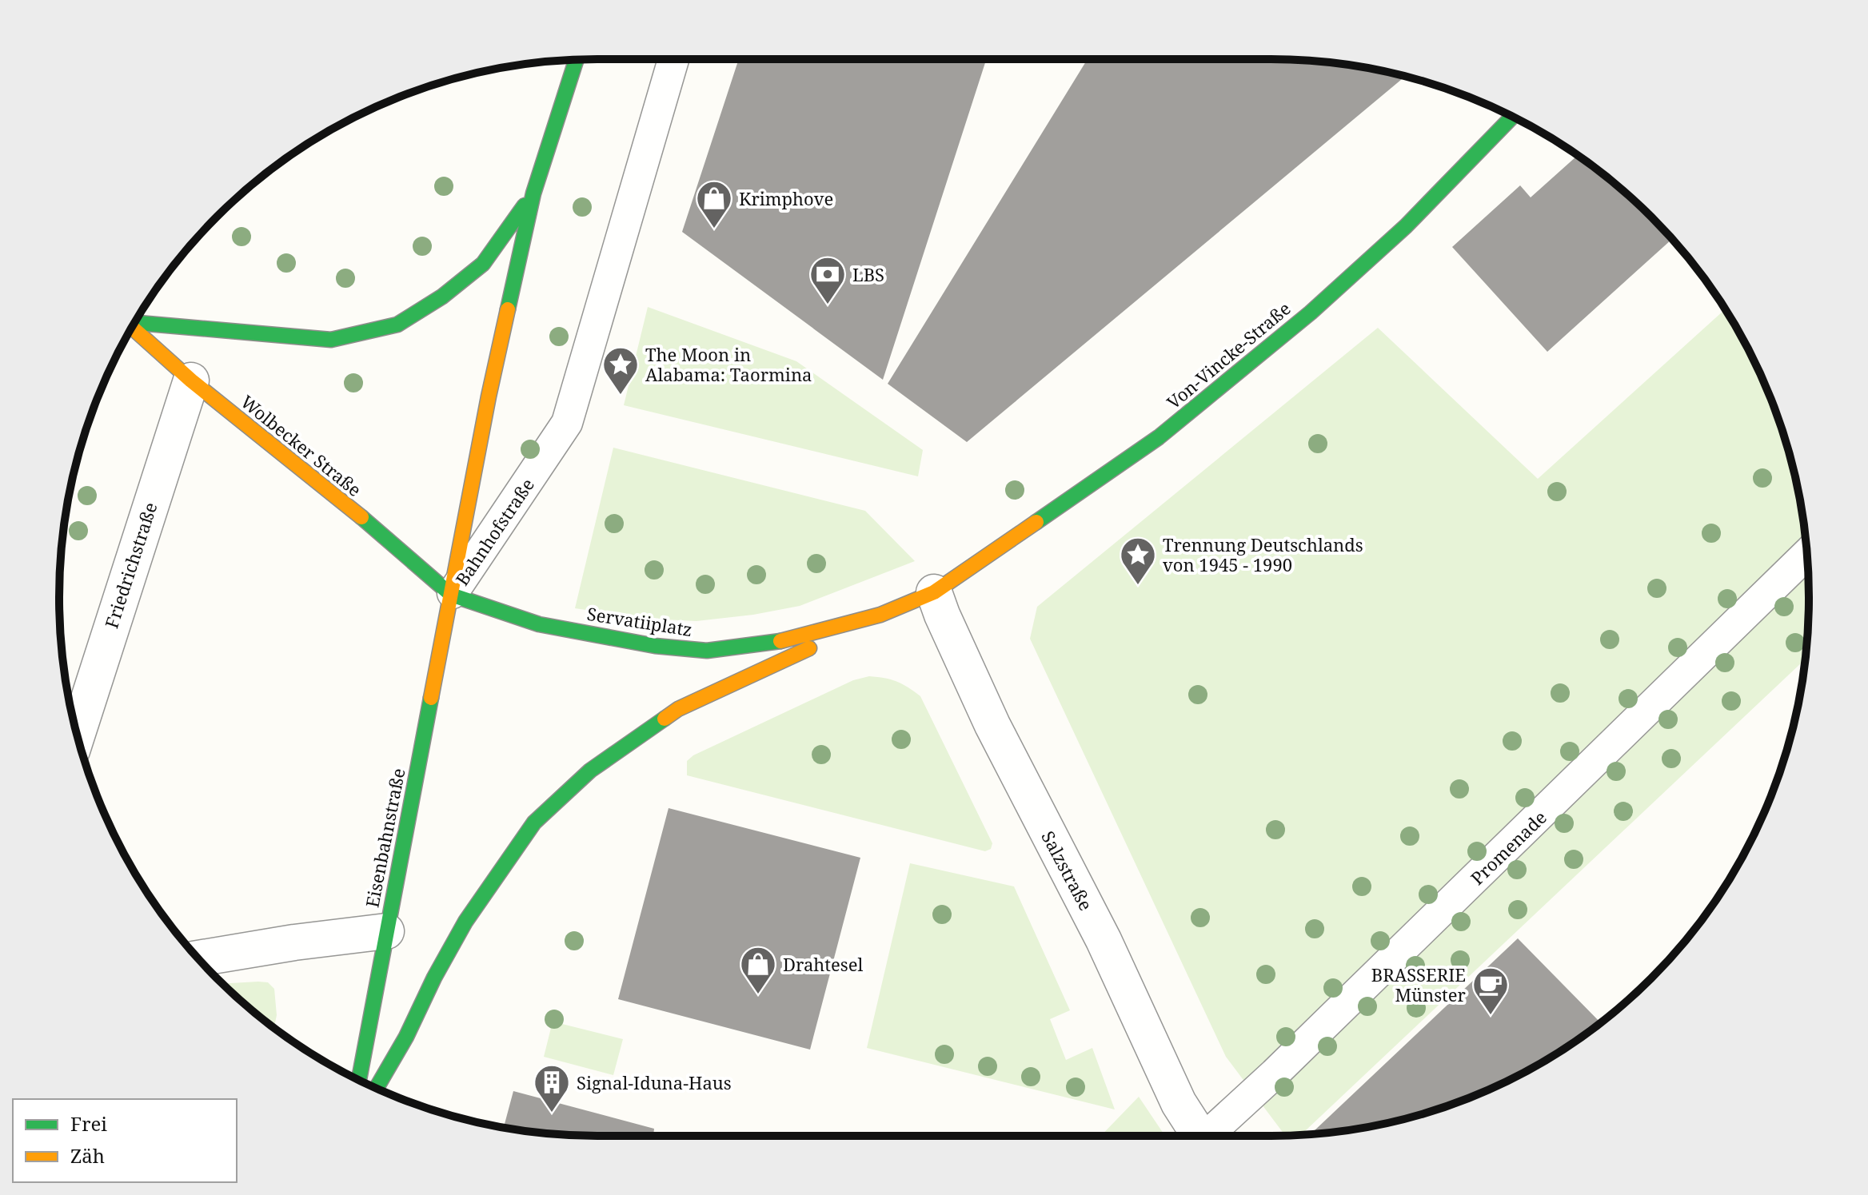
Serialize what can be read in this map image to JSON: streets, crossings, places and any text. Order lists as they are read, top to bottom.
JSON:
{
  "streets": {
    "main road": [
      "Von-Vincke-Straße",
      "Wolbecker Straße",
      "Bahnhofstraße",
      "Servatiiplatz",
      "Eisenbahnstraße"
    ],
    "street": ["Friedrichstraße", "Salzstraße"],
    "lane": ["Promenade"]
  },
  "crossings": [
    ["Von-Vincke-Straße", "Servatiiplatz"],
    ["Von-Vincke-Straße", "Salzstraße"],
    ["Wolbecker Straße", "Bahnhofstraße"],
    ["Wolbecker Straße", "Friedrichstraße"],
    ["Wolbecker Straße", "Servatiiplatz"],
    ["Wolbecker Straße", "Eisenbahnstraße"],
    ["Bahnhofstraße", "Servatiiplatz"],
    ["Bahnhofstraße", "Eisenbahnstraße"],
    ["Servatiiplatz", "Eisenbahnstraße"],
    ["Servatiiplatz", "Salzstraße"]
  ],
  "places": {
    "shop": ["Krimphove", "Drahtesel"],
    "bank": ["LBS"],
    "place": ["The Moon in Alabama: Taormina", "Trennung Deutschlands von 1945 - 1990"],
    "cafe": ["BRASSERIE Münster"],
    "building": ["Signal-Iduna-Haus"]
  },
  "legend": ["Frei", "Zäh"]
}
